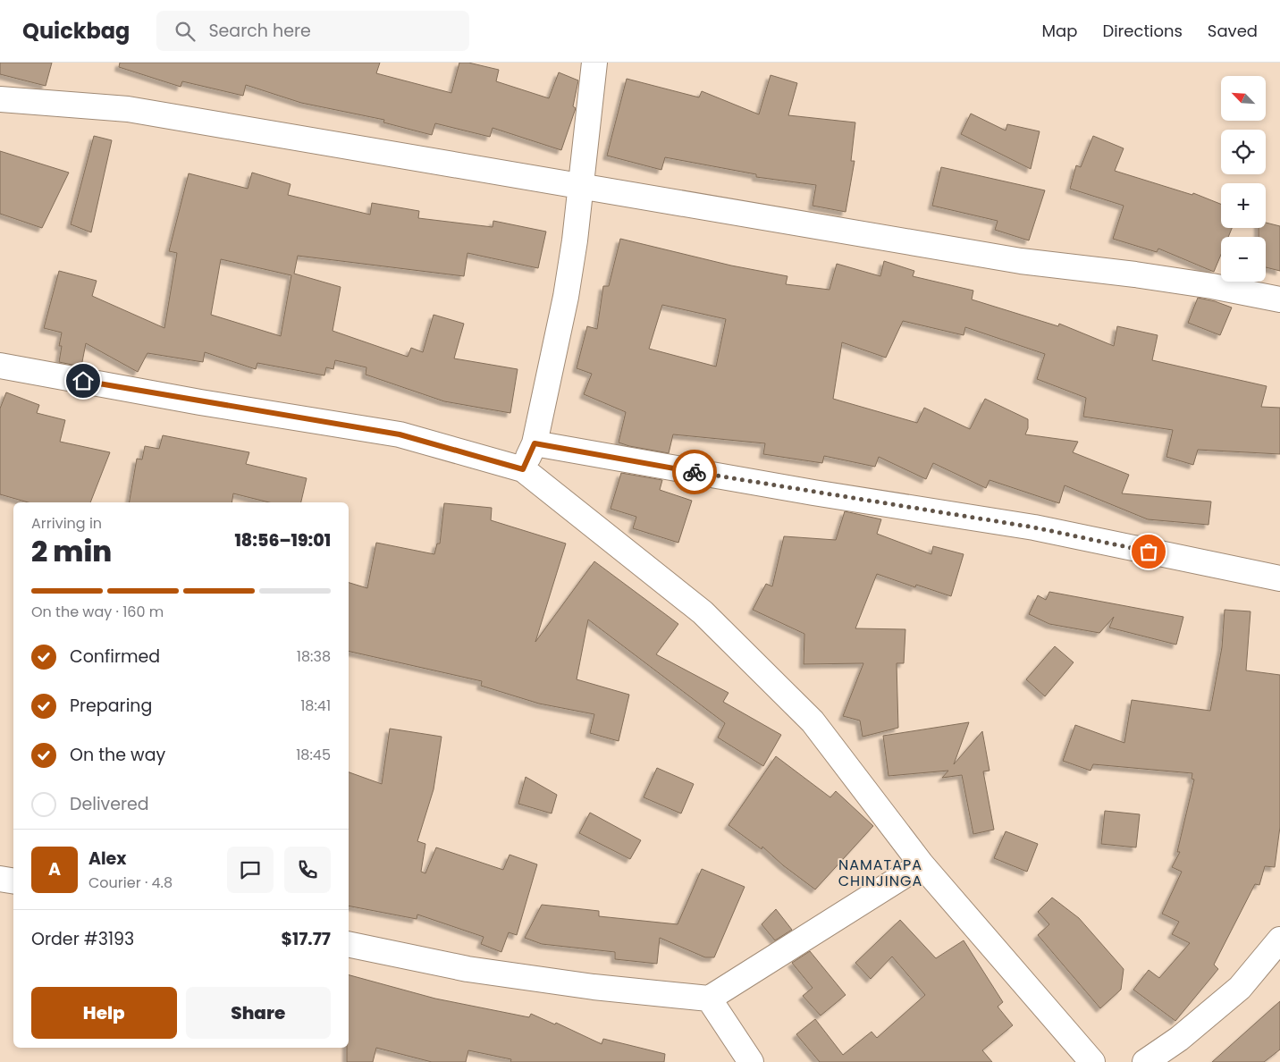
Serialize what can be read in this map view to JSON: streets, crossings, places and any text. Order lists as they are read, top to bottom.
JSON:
{
  "districts": ["NAMATAPA CHINJINGA"],
  "north": "top left",
  "page": {
    "header": "Quickbag",
    "search": "Search here",
    "nav": ["Map", "Directions", "Saved"],
    "map_buttons": ["+", "−"],
    "heading": ["2 min", "Arriving in", "18:56–19:01"],
    "panel": [
      "Alex",
      "Courier · 4.8",
      "Order #3193",
      "$17.77"
    ],
    "bar": "On the way · 160 m",
    "list": [
      ["Confirmed", "18:38"],
      ["Preparing", "18:41"],
      ["On the way", "18:45"],
      "Delivered"
    ],
    "round": "A",
    "buttons": ["Help", "Share"]
  }
}
